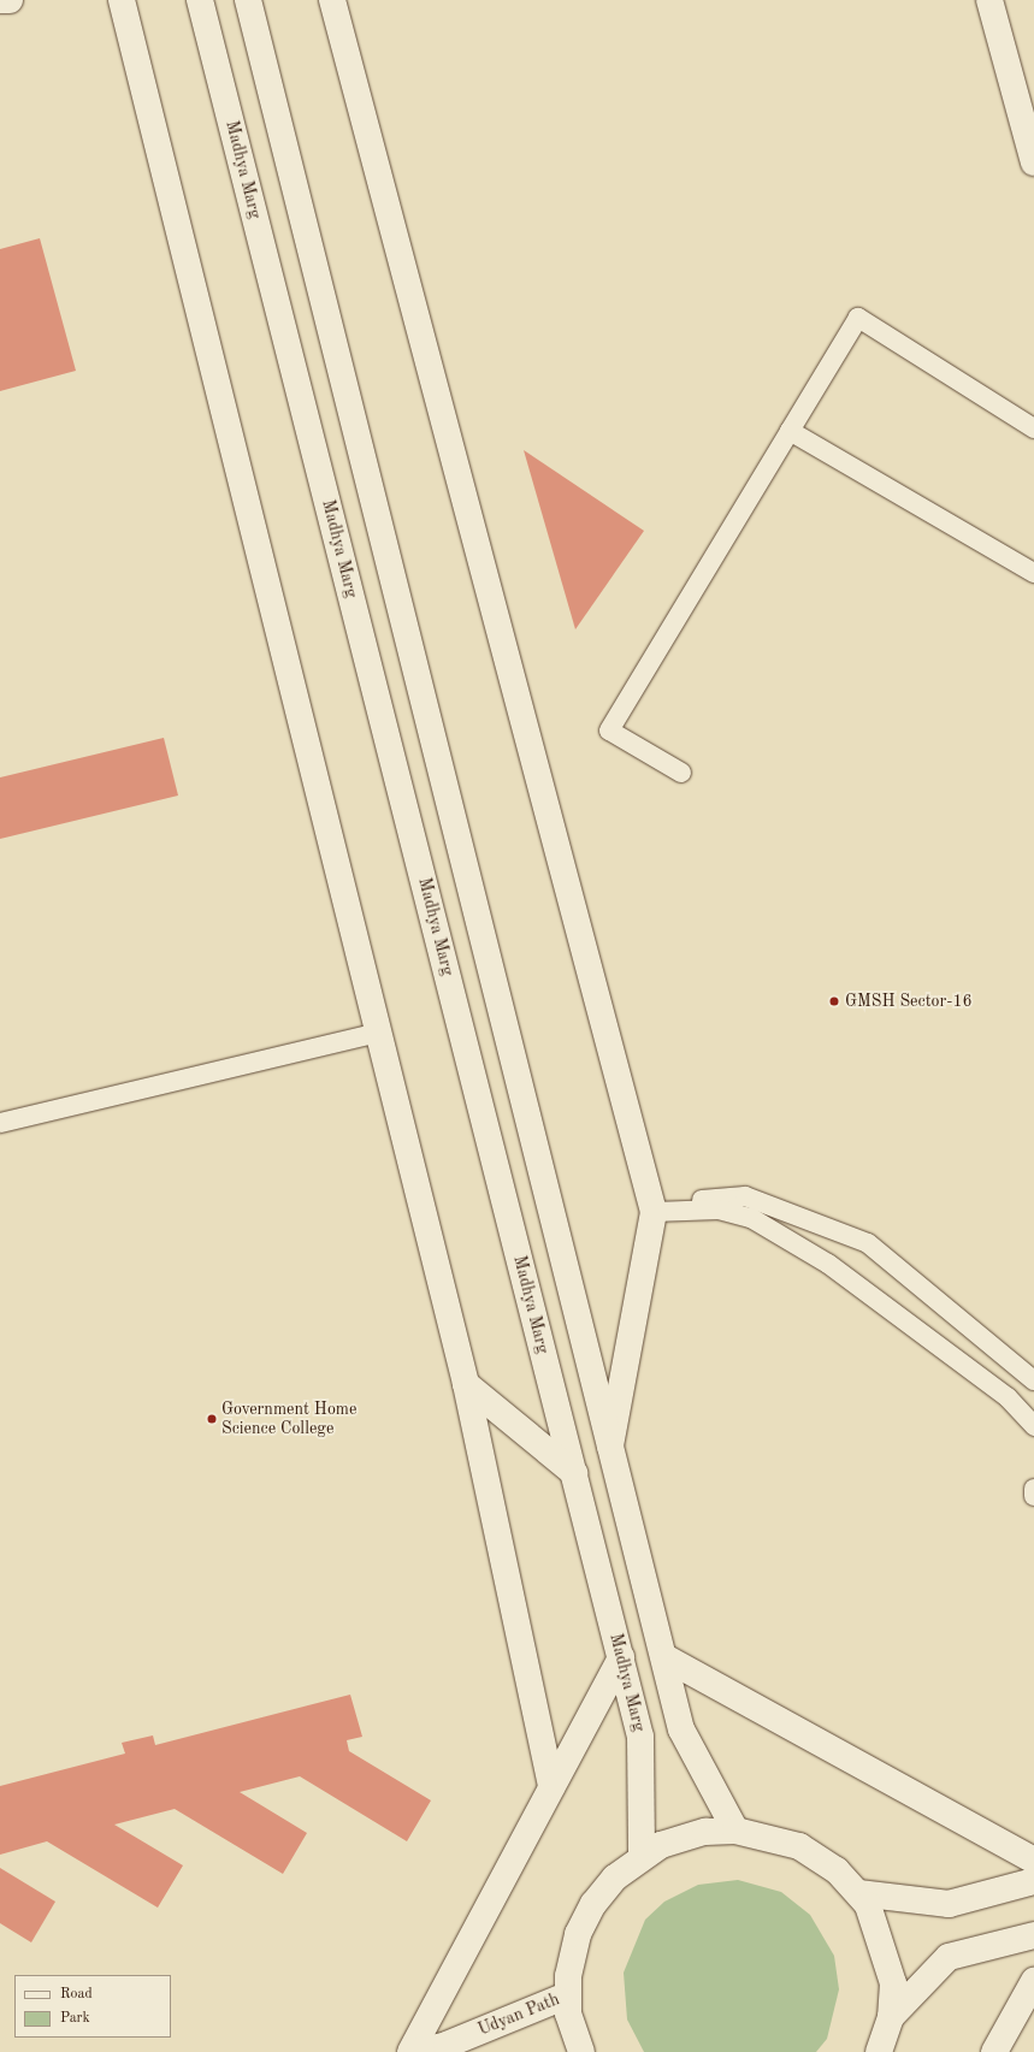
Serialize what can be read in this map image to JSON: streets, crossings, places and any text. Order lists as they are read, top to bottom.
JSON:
{
  "streets": {
    "main road": ["Madhya Marg", "Udyan Path"]
  },
  "places": ["GMSH Sector-16", "Government Home Science College"],
  "legend": ["Road", "Park"]
}
